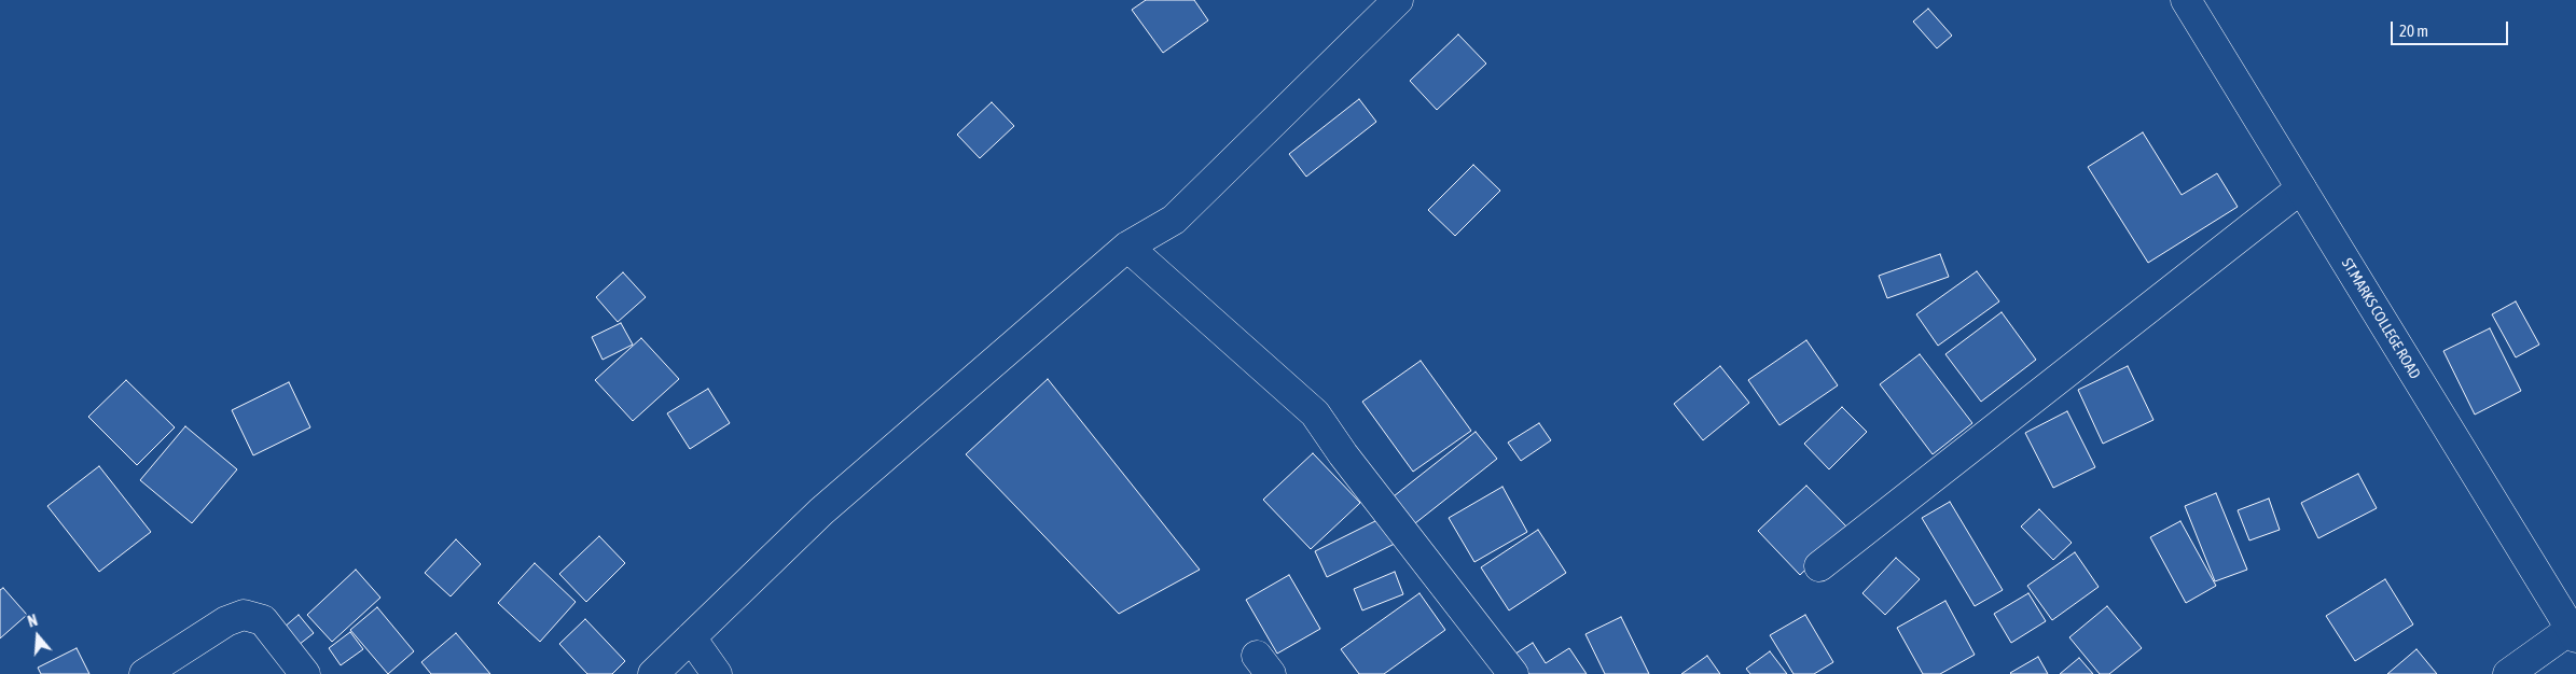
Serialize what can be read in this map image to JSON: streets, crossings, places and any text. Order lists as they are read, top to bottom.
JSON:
{
  "streets": {
    "street": ["ST.MARKS COLLEGE ROAD"]
  },
  "scale_bar": "20 m",
  "north": "top"
}
